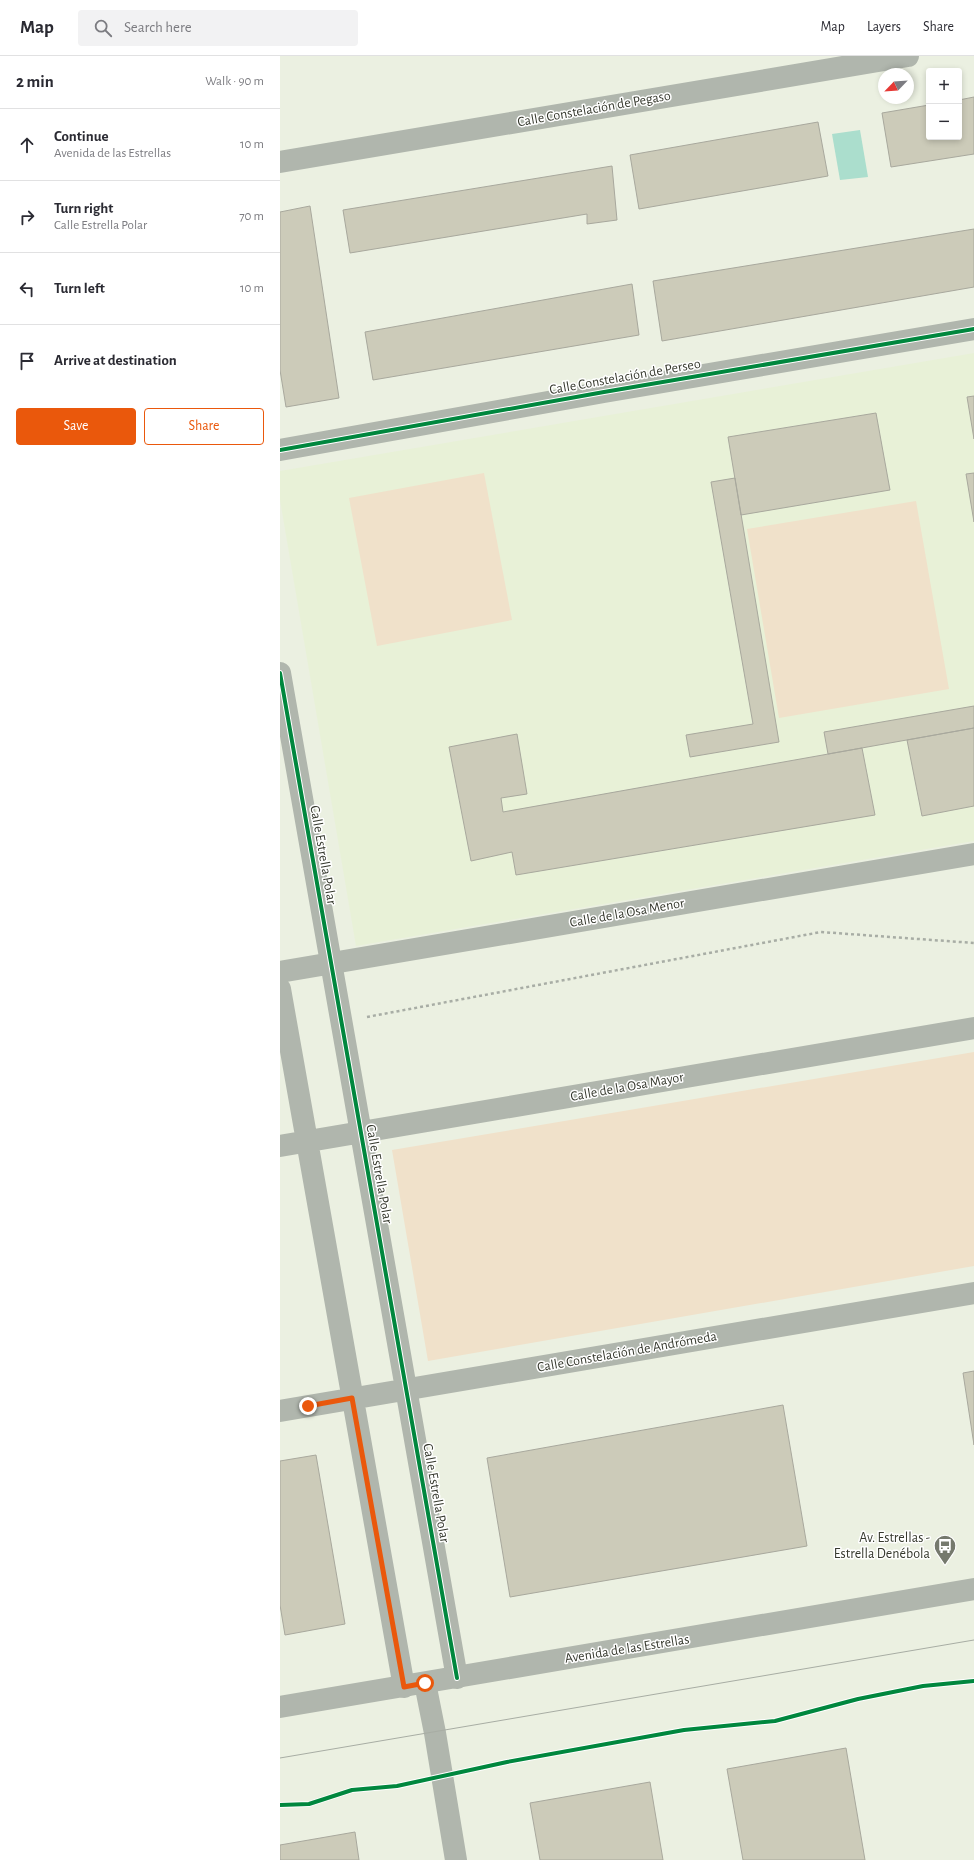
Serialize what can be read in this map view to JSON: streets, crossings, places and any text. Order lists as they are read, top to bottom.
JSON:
{
  "streets": {
    "street": [
      "Calle Constelación de Pegaso",
      "Calle Constelación de Perseo",
      "Calle Estrella Polar",
      "Calle de la Osa Menor",
      "Calle de la Osa Mayor",
      "Calle Constelación de Andrómeda",
      "Avenida de las Estrellas"
    ]
  },
  "crossings": [
    ["Calle Estrella Polar", "Calle de la Osa Menor"],
    ["Calle Estrella Polar", "Calle de la Osa Mayor"],
    ["Calle Estrella Polar", "Calle Constelación de Andrómeda"],
    ["Calle Estrella Polar", "Avenida de las Estrellas"]
  ],
  "places": {
    "bus stop": ["Av. Estrellas - Estrella Denébola"]
  },
  "north": "bottom left",
  "page": {
    "header": "Map",
    "search": "Search here",
    "nav": ["Map", "Layers", "Share"],
    "heading": ["2 min", "Walk · 90 m"],
    "map_buttons": ["+", "−"],
    "list": [
      ["Continue", "Avenida de las Estrellas", "10 m"],
      ["Turn right", "Calle Estrella Polar", "70 m"],
      ["Turn left", "10 m"],
      "Arrive at destination"
    ],
    "buttons": ["Save", "Share"]
  }
}
